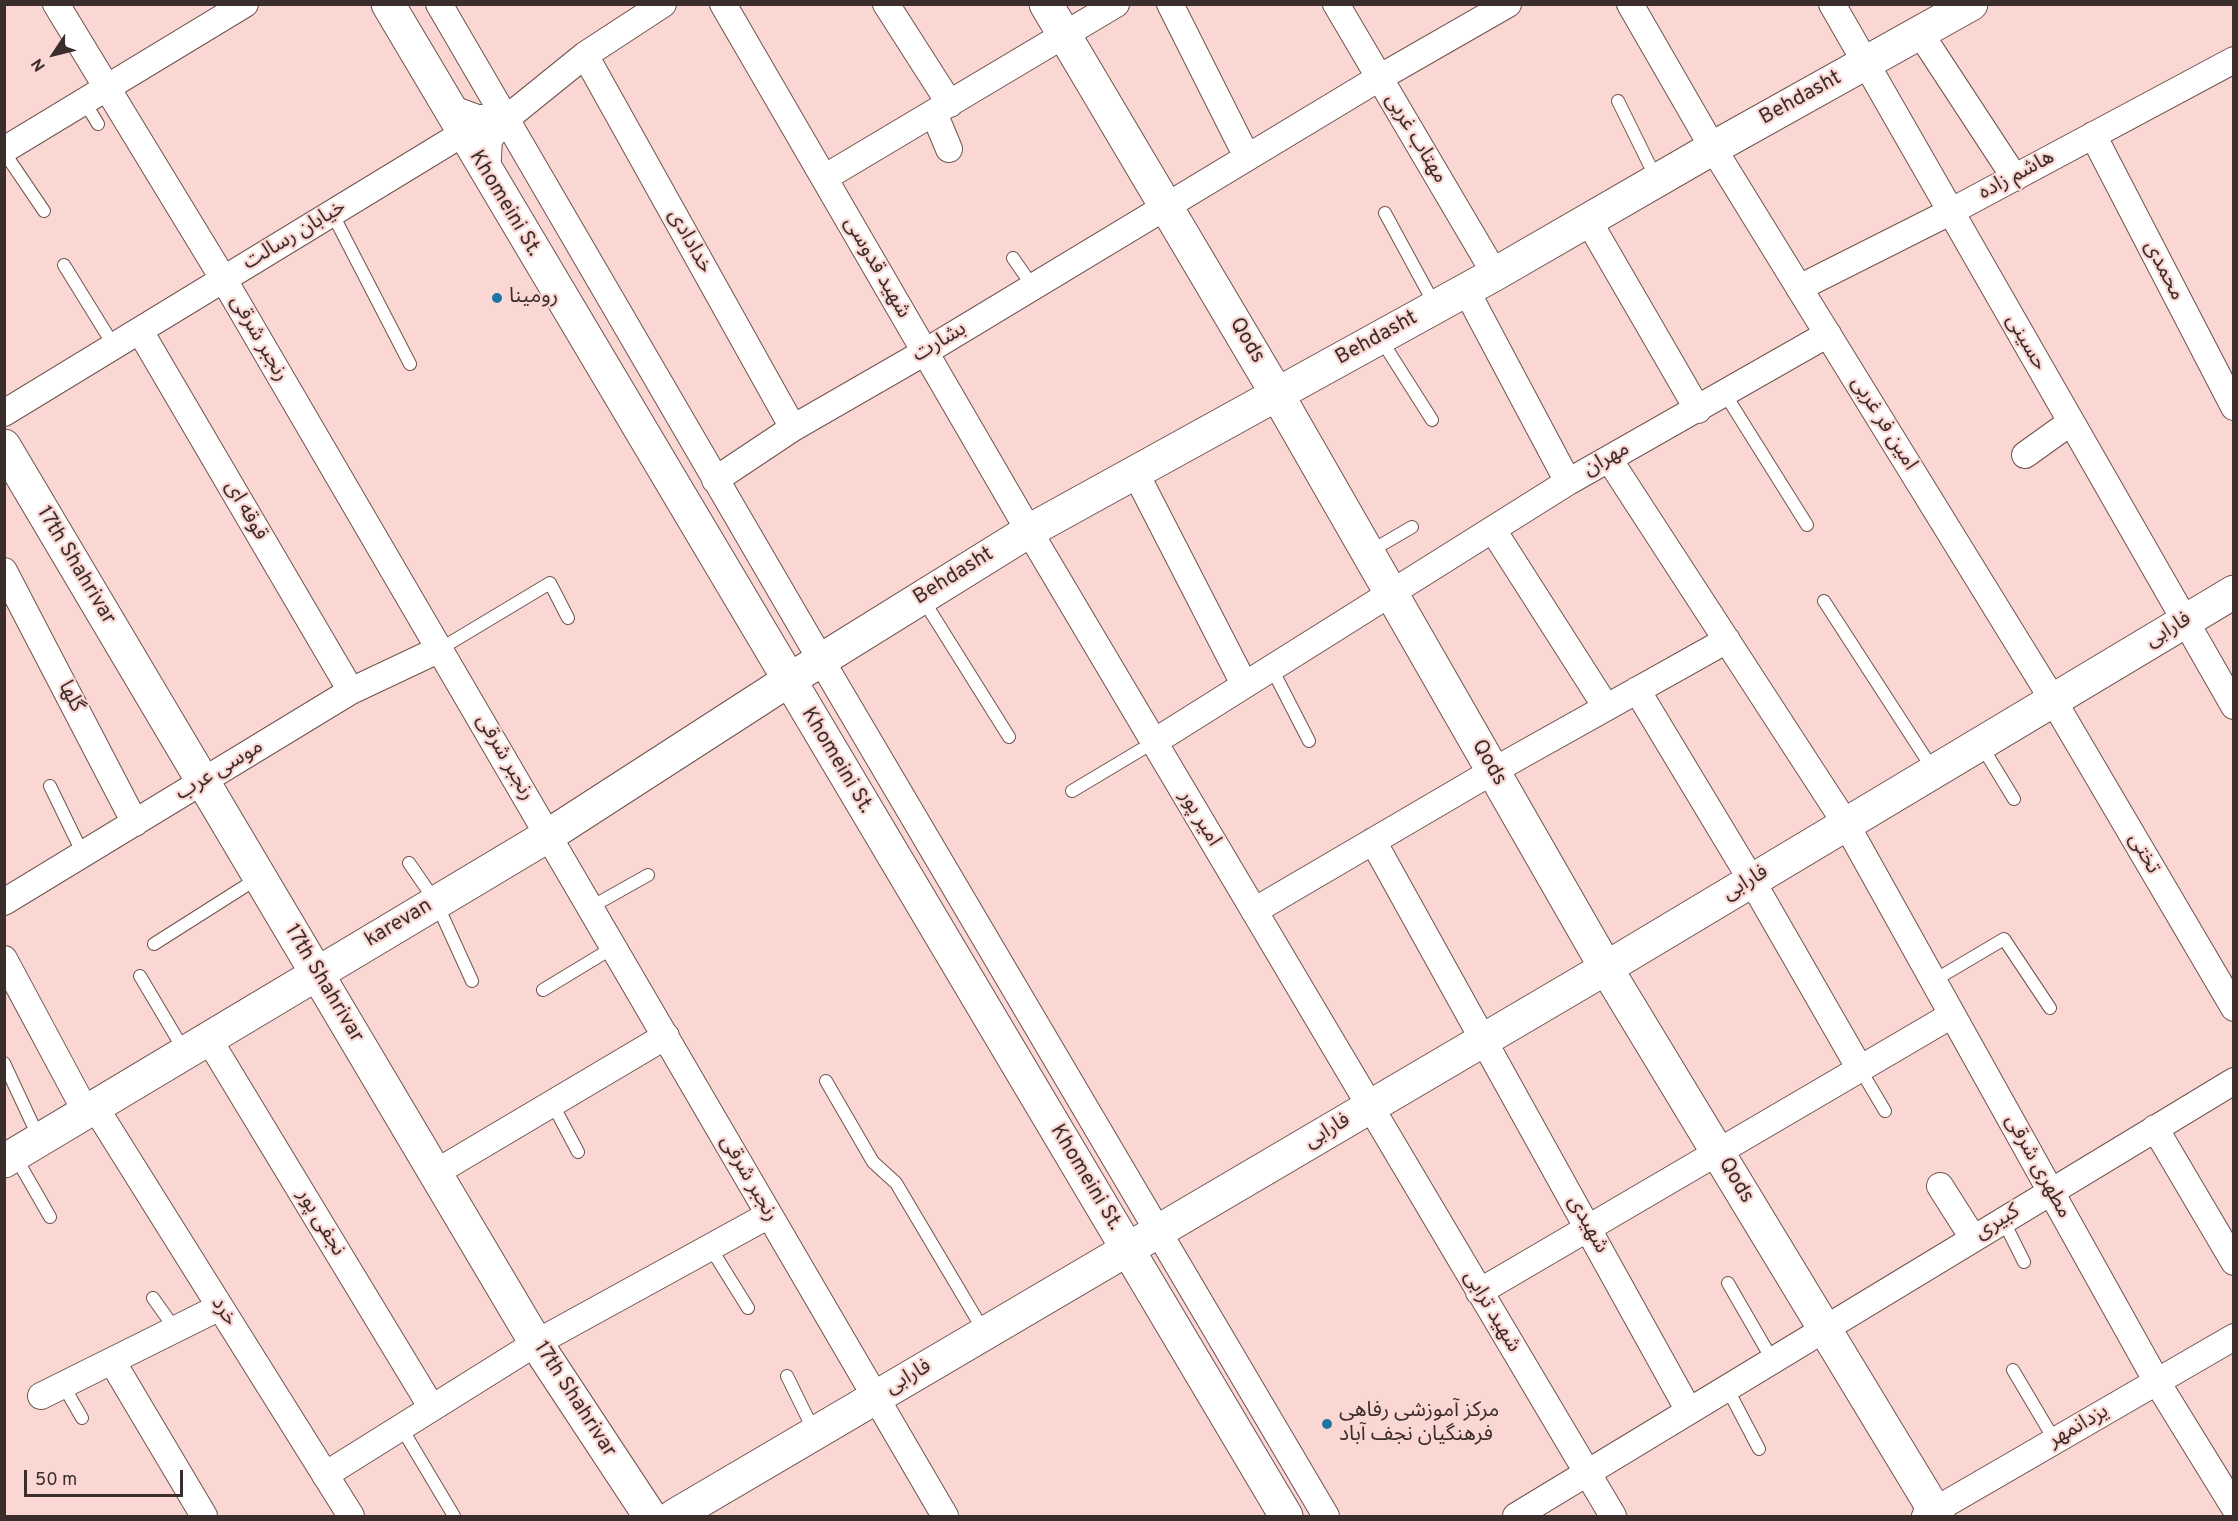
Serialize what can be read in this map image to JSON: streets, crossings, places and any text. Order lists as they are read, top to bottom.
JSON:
{
  "streets": {
    "street": [
      "Behdasht",
      "مهتاب غربی",
      "هاشم زاده",
      "Khomeini St.",
      "خیابان رسالت",
      "خدادادی",
      "شهید قدوسی",
      "محمدی",
      "رنجبر شرقی",
      "Qods",
      "بشارت",
      "حسینی",
      "امین فر غربی",
      "مهران",
      "قوقه ای",
      "17th Shahrivar",
      "فارابی",
      "گلها",
      "موسی عرب",
      "امیر پور",
      "تختی",
      "karevan",
      "مطهری شرقی",
      "نجفی پور",
      "کبیری",
      "شهیدی",
      "خرد",
      "شهید ترابی",
      "یزدانمهر"
    ]
  },
  "crossings": [
    ["Behdasht", "مهتاب غربی"],
    ["Behdasht", "Khomeini St."],
    ["Behdasht", "شهید قدوسی"],
    ["Behdasht", "Qods"],
    ["Behdasht", "حسینی"],
    ["Behdasht", "امین فر غربی"],
    ["Behdasht", "امیر پور"],
    ["Behdasht", "karevan"],
    ["مهتاب غربی", "بشارت"],
    ["هاشم زاده", "محمدی"],
    ["هاشم زاده", "حسینی"],
    ["هاشم زاده", "امین فر غربی"],
    ["Khomeini St.", "خیابان رسالت"],
    ["Khomeini St.", "فارابی"],
    ["Khomeini St.", "karevan"],
    ["خیابان رسالت", "رنجبر شرقی"],
    ["خیابان رسالت", "قوقه ای"],
    ["خدادادی", "بشارت"],
    ["شهید قدوسی", "بشارت"],
    ["شهید قدوسی", "امیر پور"],
    ["رنجبر شرقی", "فارابی"],
    ["رنجبر شرقی", "موسی عرب"],
    ["رنجبر شرقی", "karevan"],
    ["Qods", "بشارت"],
    ["Qods", "مهران"],
    ["Qods", "فارابی"],
    ["Qods", "کبیری"],
    ["Qods", "یزدانمهر"],
    ["حسینی", "فارابی"],
    ["امین فر غربی", "مهران"],
    ["امین فر غربی", "فارابی"],
    ["امین فر غربی", "تختی"],
    ["مهران", "امیر پور"],
    ["مهران", "مطهری شرقی"],
    ["قوقه ای", "موسی عرب"],
    ["17th Shahrivar", "موسی عرب"],
    ["17th Shahrivar", "karevan"],
    ["فارابی", "امیر پور"],
    ["فارابی", "تختی"],
    ["فارابی", "مطهری شرقی"],
    ["فارابی", "شهیدی"],
    ["فارابی", "شهید ترابی"],
    ["گلها", "موسی عرب"],
    ["امیر پور", "شهید ترابی"],
    ["karevan", "نجفی پور"],
    ["karevan", "خرد"],
    ["مطهری شرقی", "کبیری"],
    ["مطهری شرقی", "یزدانمهر"],
    ["کبیری", "شهیدی"],
    ["کبیری", "شهید ترابی"]
  ],
  "places": ["رومینا", "مرکز آموزشی رفاهی فرهنگیان نجف آباد"],
  "scale_bar": "50 m",
  "north": "bottom left"
}
